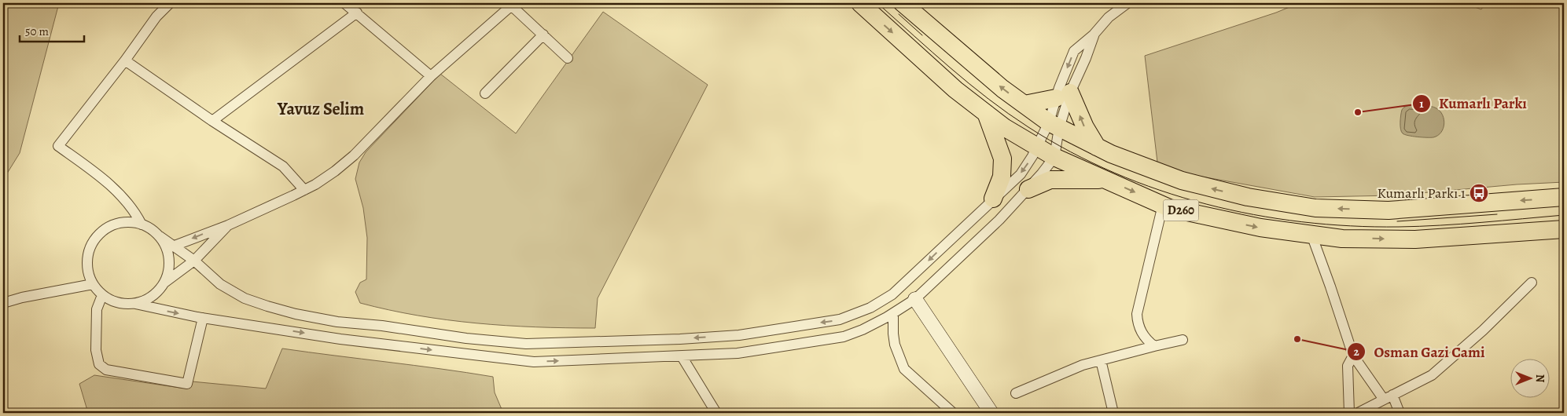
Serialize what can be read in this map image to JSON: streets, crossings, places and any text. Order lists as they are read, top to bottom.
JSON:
{
  "streets": {
    "highway": ["D260"]
  },
  "districts": ["Yavuz Selim"],
  "places": {
    "other": ["Kumarlı Parkı", "Osman Gazi Cami"],
    "bus stop": ["Kumarlı Parkı 1"]
  },
  "scale_bar": "50 m",
  "north": "right"
}
